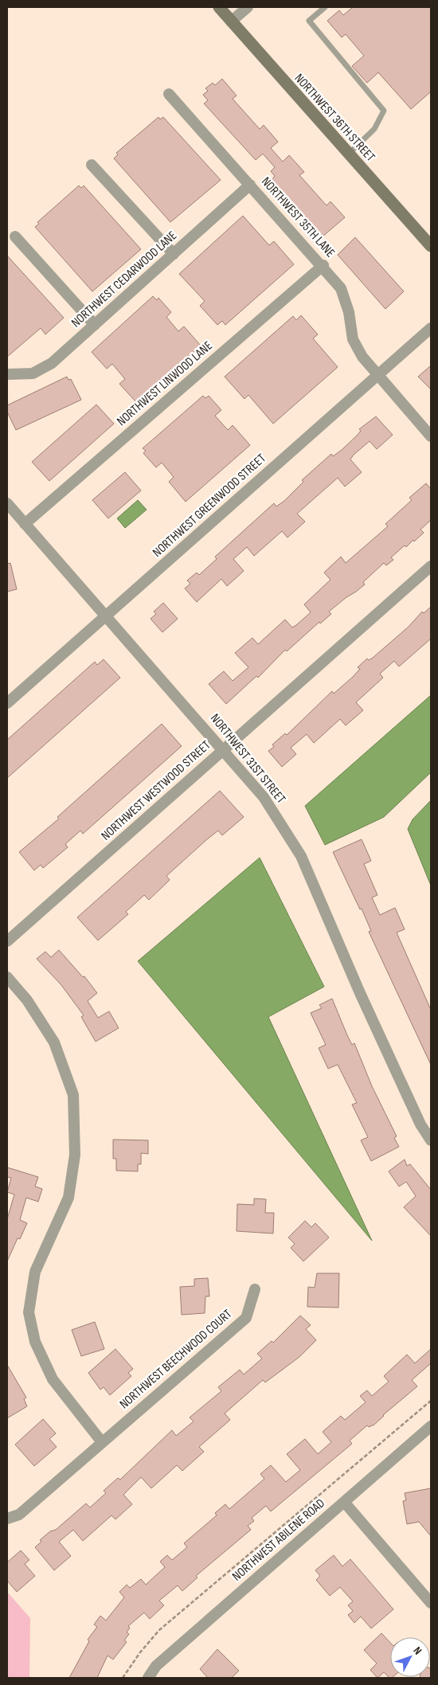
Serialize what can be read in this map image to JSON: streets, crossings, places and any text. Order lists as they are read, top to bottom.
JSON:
{
  "streets": {
    "main road": ["NORTHWEST 36TH STREET"],
    "street": [
      "NORTHWEST 35TH LANE",
      "NORTHWEST CEDARWOOD LANE",
      "NORTHWEST LINWOOD LANE",
      "NORTHWEST GREENWOOD STREET",
      "NORTHWEST 31ST STREET",
      "NORTHWEST WESTWOOD STREET",
      "NORTHWEST BEECHWOOD COURT",
      "NORTHWEST ABILENE ROAD"
    ]
  },
  "crossings": [
    ["NORTHWEST 35TH LANE", "NORTHWEST CEDARWOOD LANE"],
    ["NORTHWEST 35TH LANE", "NORTHWEST LINWOOD LANE"],
    ["NORTHWEST 35TH LANE", "NORTHWEST GREENWOOD STREET"],
    ["NORTHWEST LINWOOD LANE", "NORTHWEST 31ST STREET"],
    ["NORTHWEST GREENWOOD STREET", "NORTHWEST 31ST STREET"],
    ["NORTHWEST 31ST STREET", "NORTHWEST WESTWOOD STREET"]
  ],
  "north": "top right"
}
